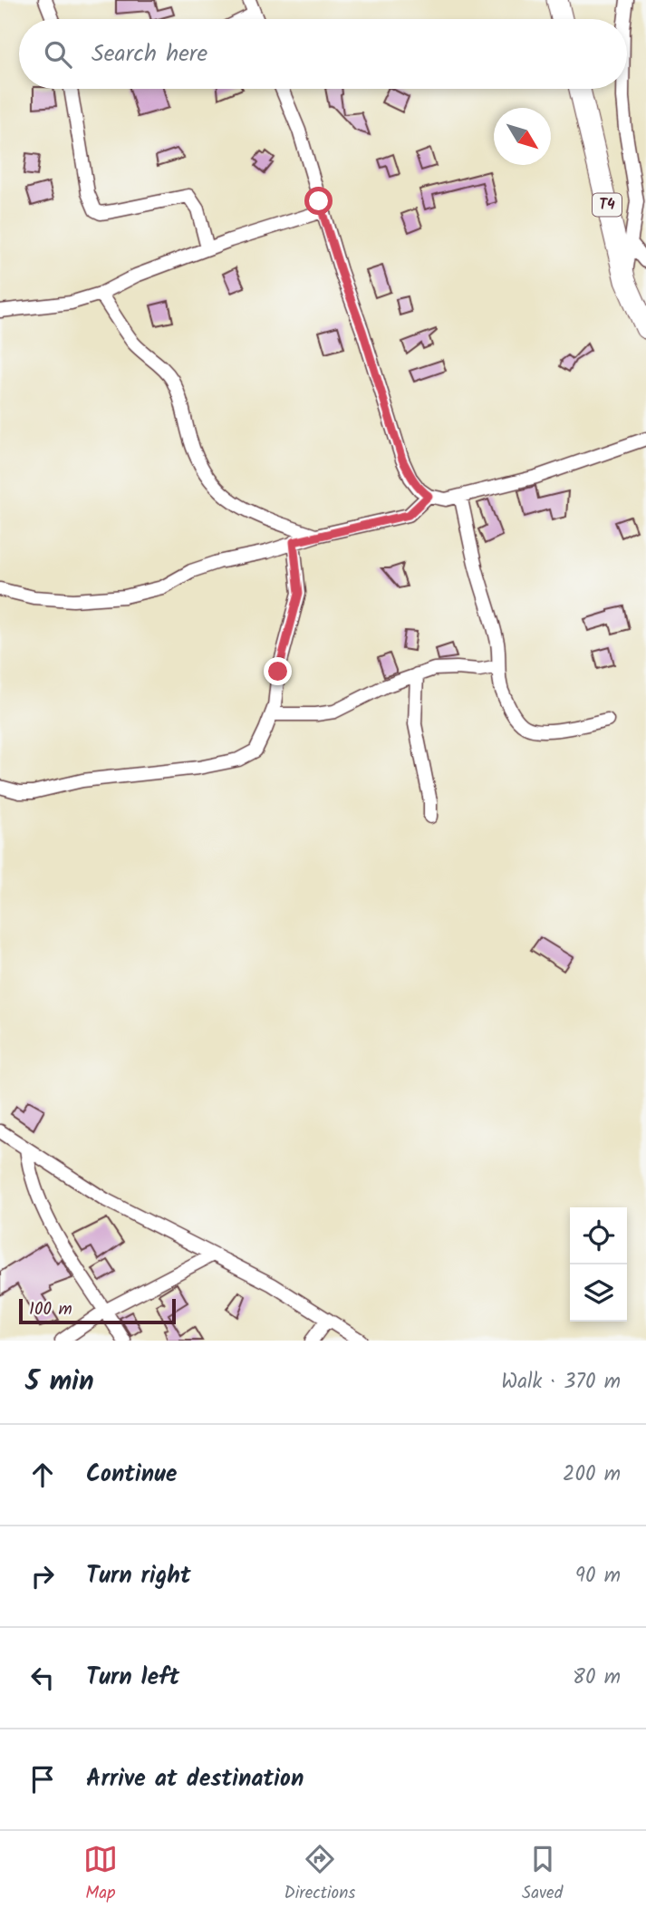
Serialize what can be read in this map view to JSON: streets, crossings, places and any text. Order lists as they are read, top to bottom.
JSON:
{
  "streets": {
    "highway": ["T4"]
  },
  "scale_bar": "100 m",
  "north": "bottom right",
  "page": {
    "search": "Search here",
    "scale": "100 m",
    "heading": ["5 min", "Walk · 370 m"],
    "list": [
      ["Continue", "200 m"],
      ["Turn right", "90 m"],
      ["Turn left", "80 m"],
      "Arrive at destination"
    ],
    "nav": ["Map", "Directions", "Saved"]
  }
}
